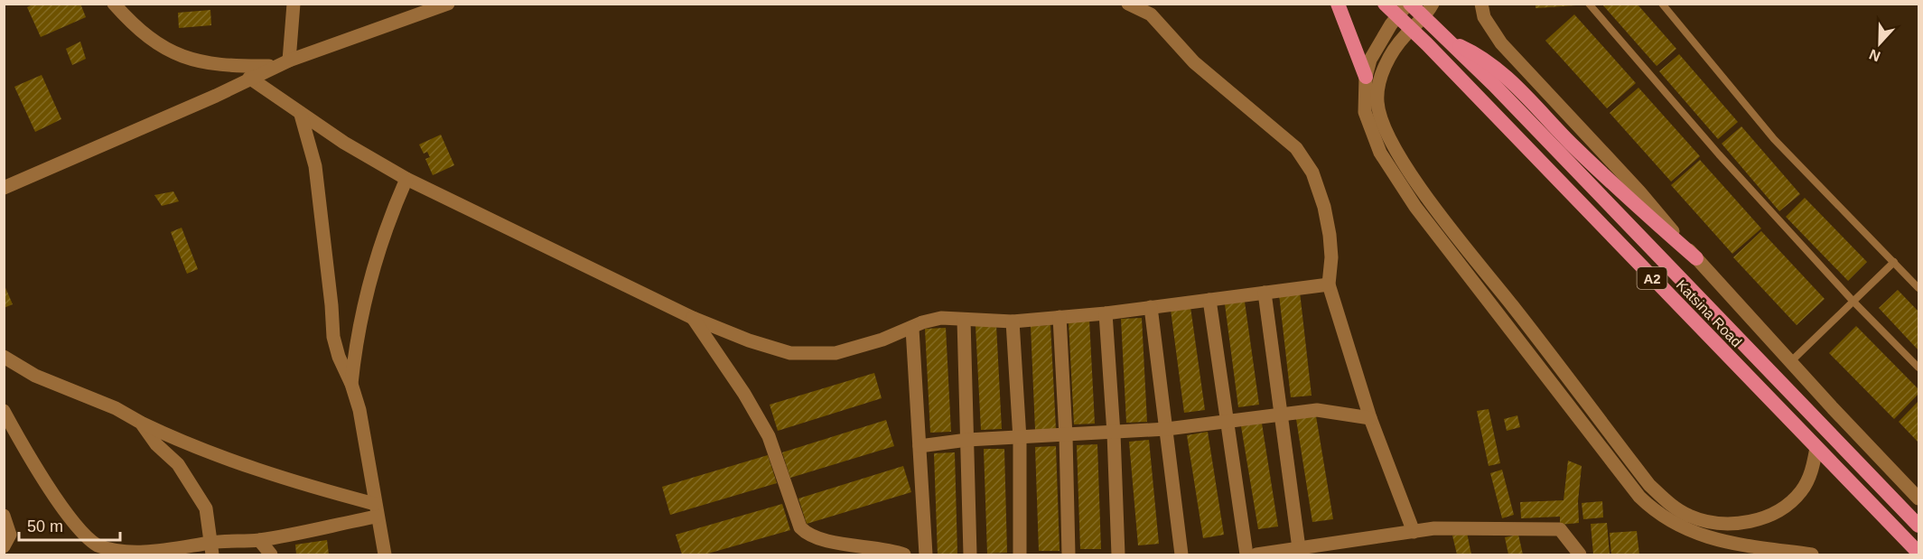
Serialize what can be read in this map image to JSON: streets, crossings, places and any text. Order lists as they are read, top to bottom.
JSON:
{
  "streets": {
    "highway": ["A2", "Katsina Road"]
  },
  "scale_bar": "50 m",
  "north": "bottom"
}
